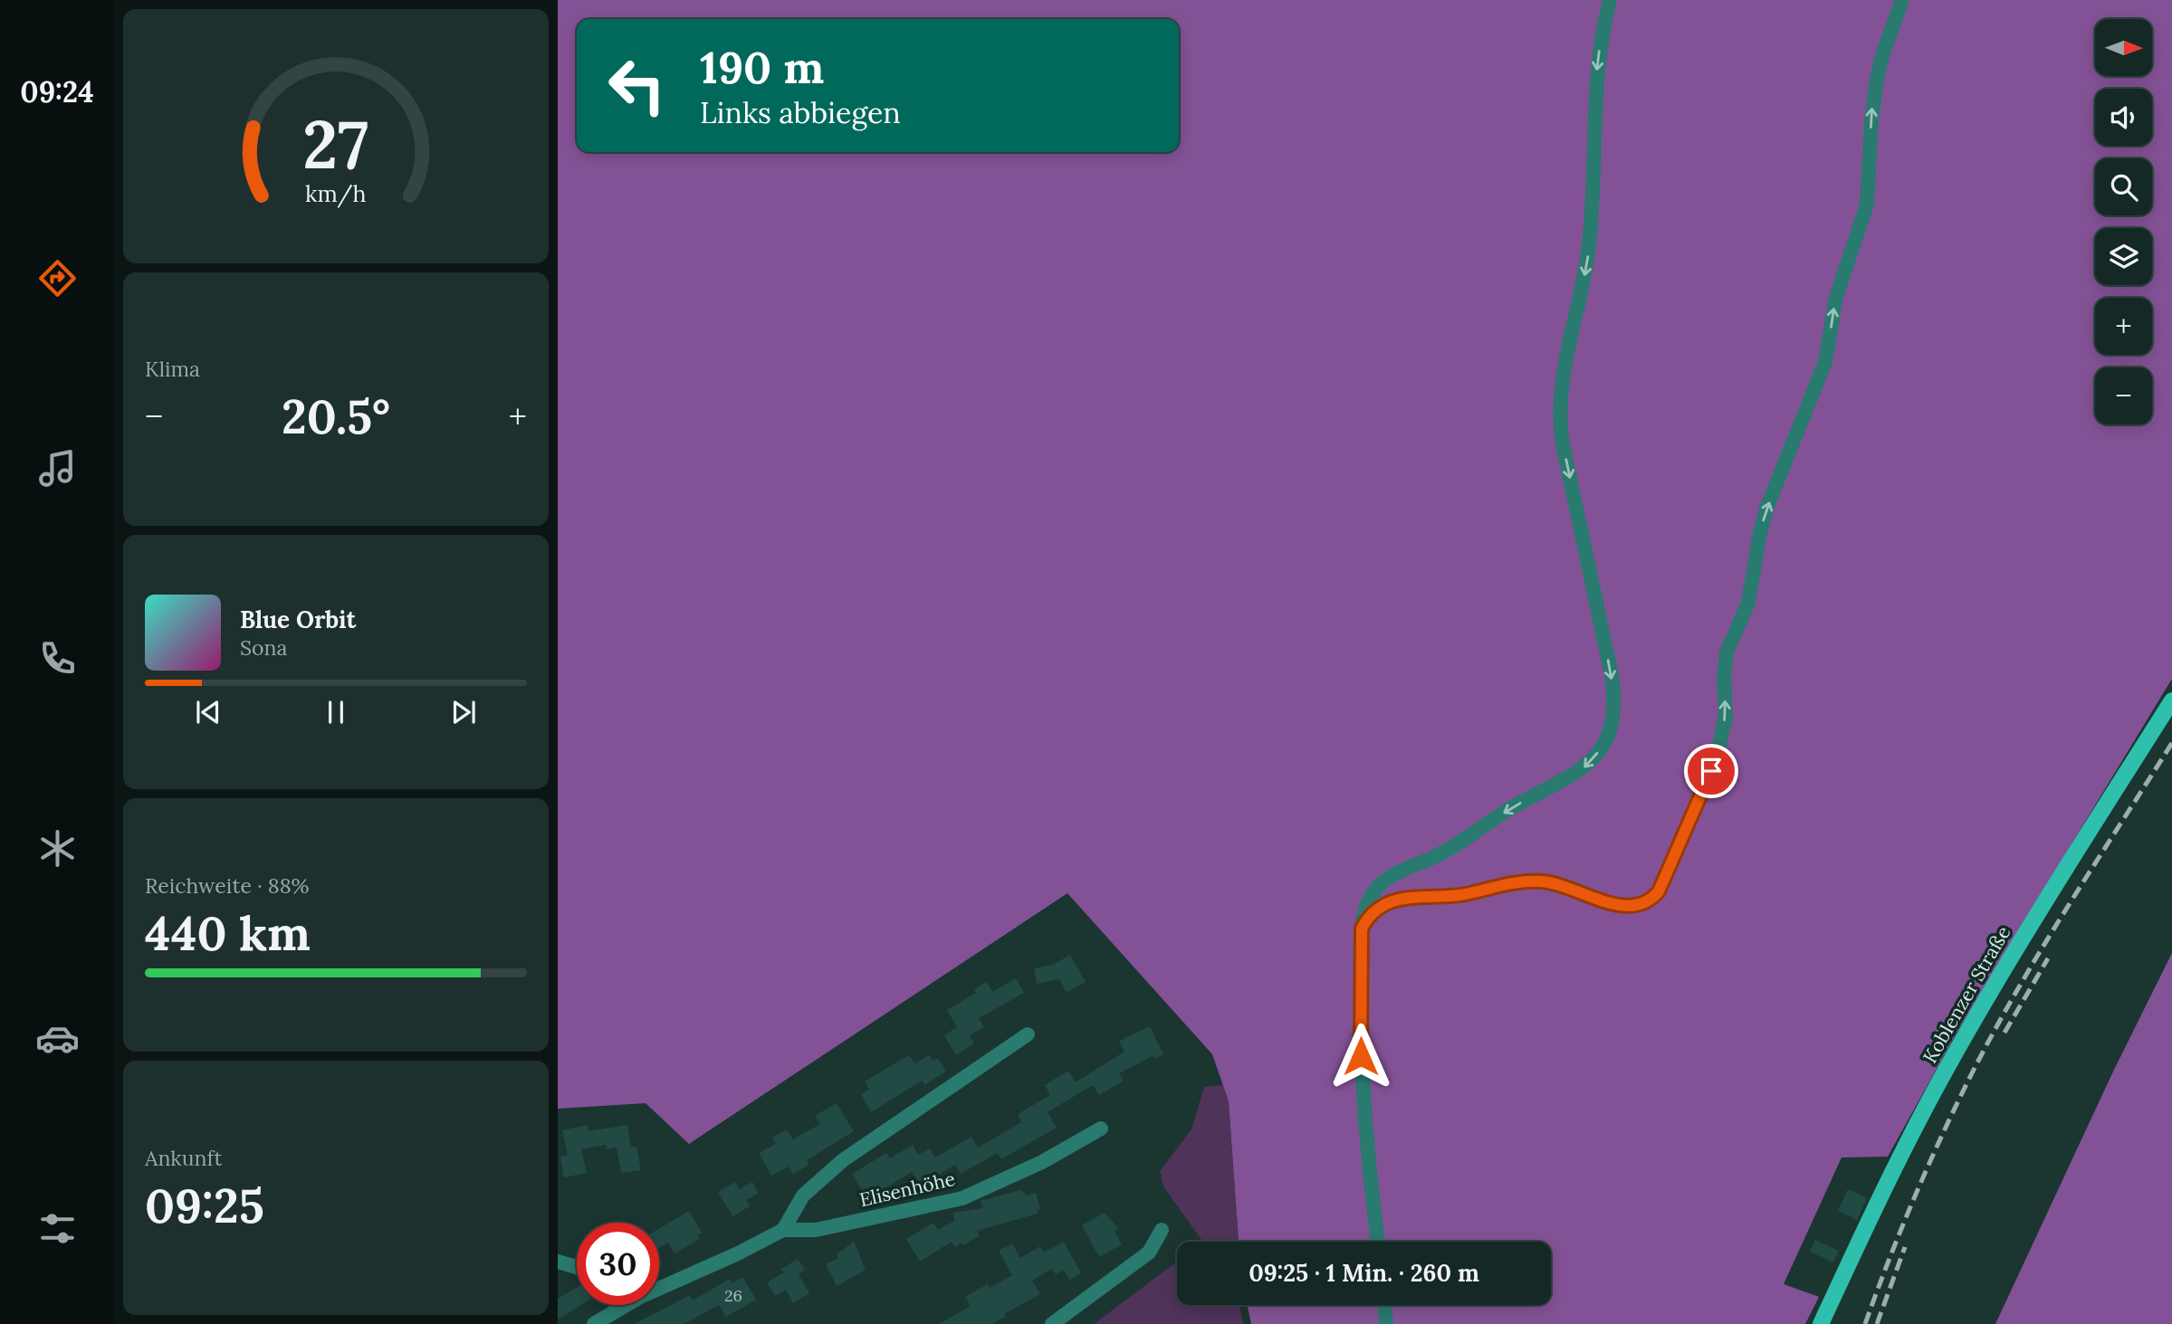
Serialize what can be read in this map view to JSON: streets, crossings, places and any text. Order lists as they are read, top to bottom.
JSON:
{
  "streets": {
    "main road": ["Koblenzer Straße"],
    "street": ["Elisenhöhe"]
  },
  "house_numbers": ["26"],
  "north": "right",
  "page": {
    "tabs": "09:24",
    "map_buttons": ["+", "−"],
    "turn": ["190 m", "Links abbiegen"],
    "tile": [
      "Klima",
      ["Reichweite · 88%", "440 km"],
      ["Ankunft", "09:25"]
    ],
    "heat": ["−", "20.5°", "+"],
    "song": ["Blue Orbit", "Sona"],
    "limit": "30",
    "trip": "09:25 · 1 Min. · 260 m",
    "gauge": ["27", "km/h"]
  }
}
